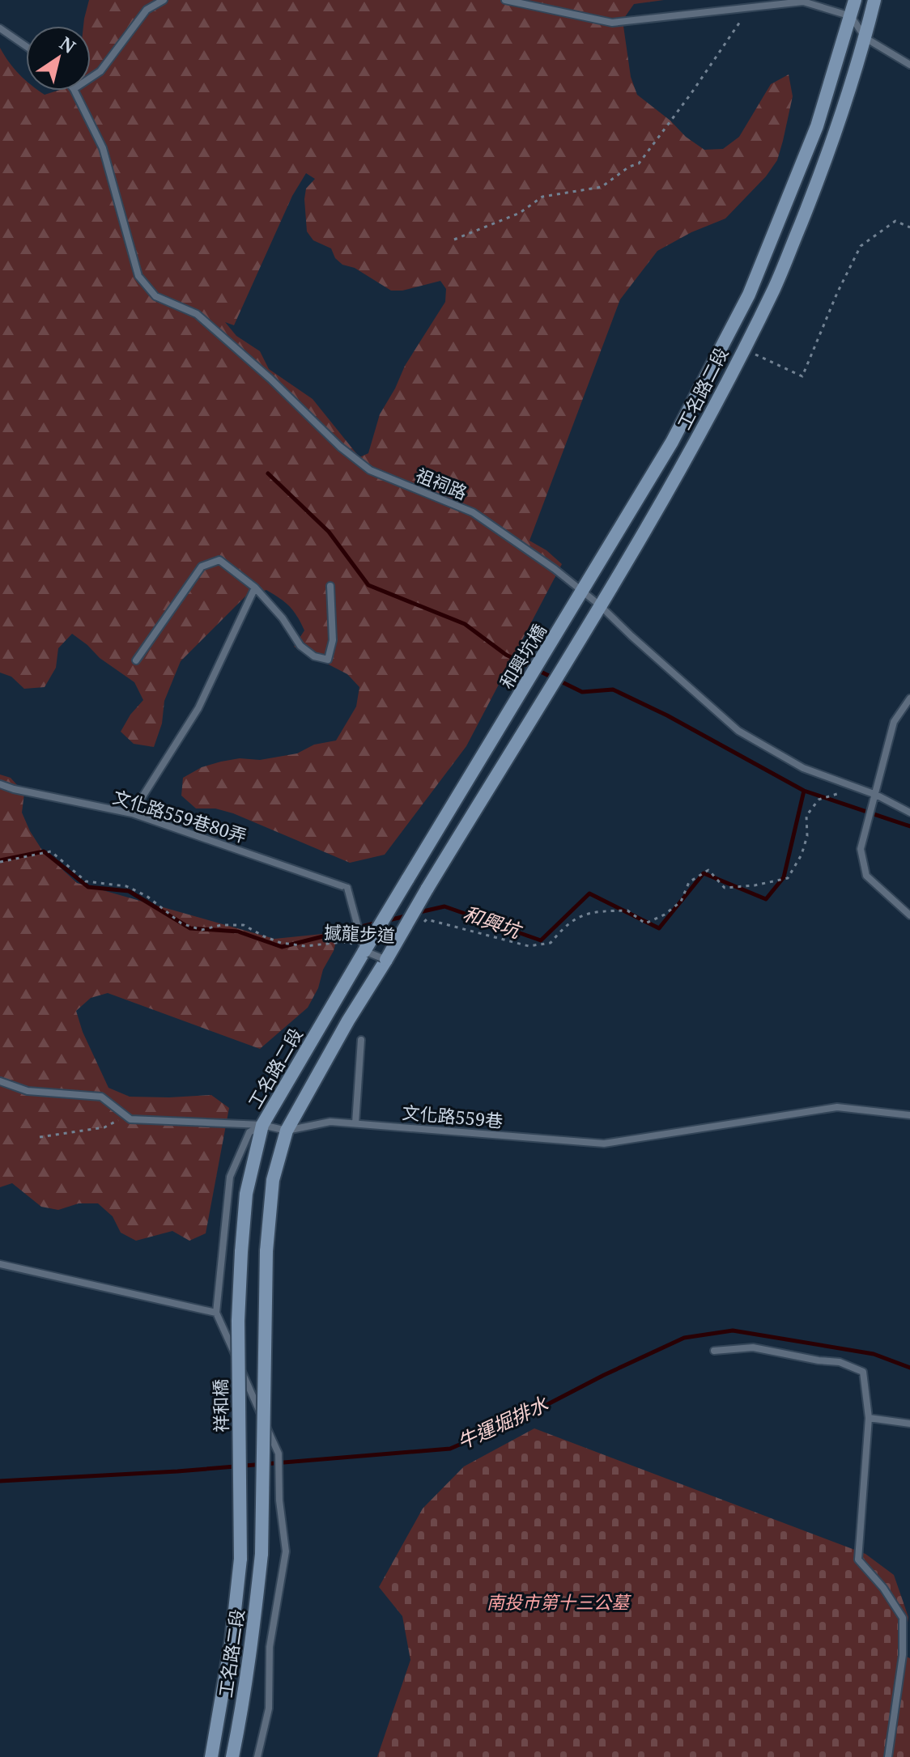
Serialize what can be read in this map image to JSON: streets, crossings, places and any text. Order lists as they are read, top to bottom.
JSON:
{
  "streets": {
    "main road": ["工名路二段", "和興坑橋", "祥和橋"],
    "lane": ["祖祠路", "文化路559巷80弄", "文化路559巷"],
    "path": ["撼龍步道"]
  },
  "crossings": [
    ["工名路二段", "祖祠路"],
    ["工名路二段", "和興坑橋"],
    ["工名路二段", "文化路559巷80弄"],
    ["工名路二段", "撼龍步道"],
    ["工名路二段", "文化路559巷"],
    ["工名路二段", "祥和橋"],
    ["祖祠路", "和興坑橋"],
    ["祖祠路", "撼龍步道"],
    ["文化路559巷80弄", "撼龍步道"]
  ],
  "water": ["和興坑", "牛運堀排水"],
  "parks": ["南投市第十三公墓"],
  "north": "top right"
}
